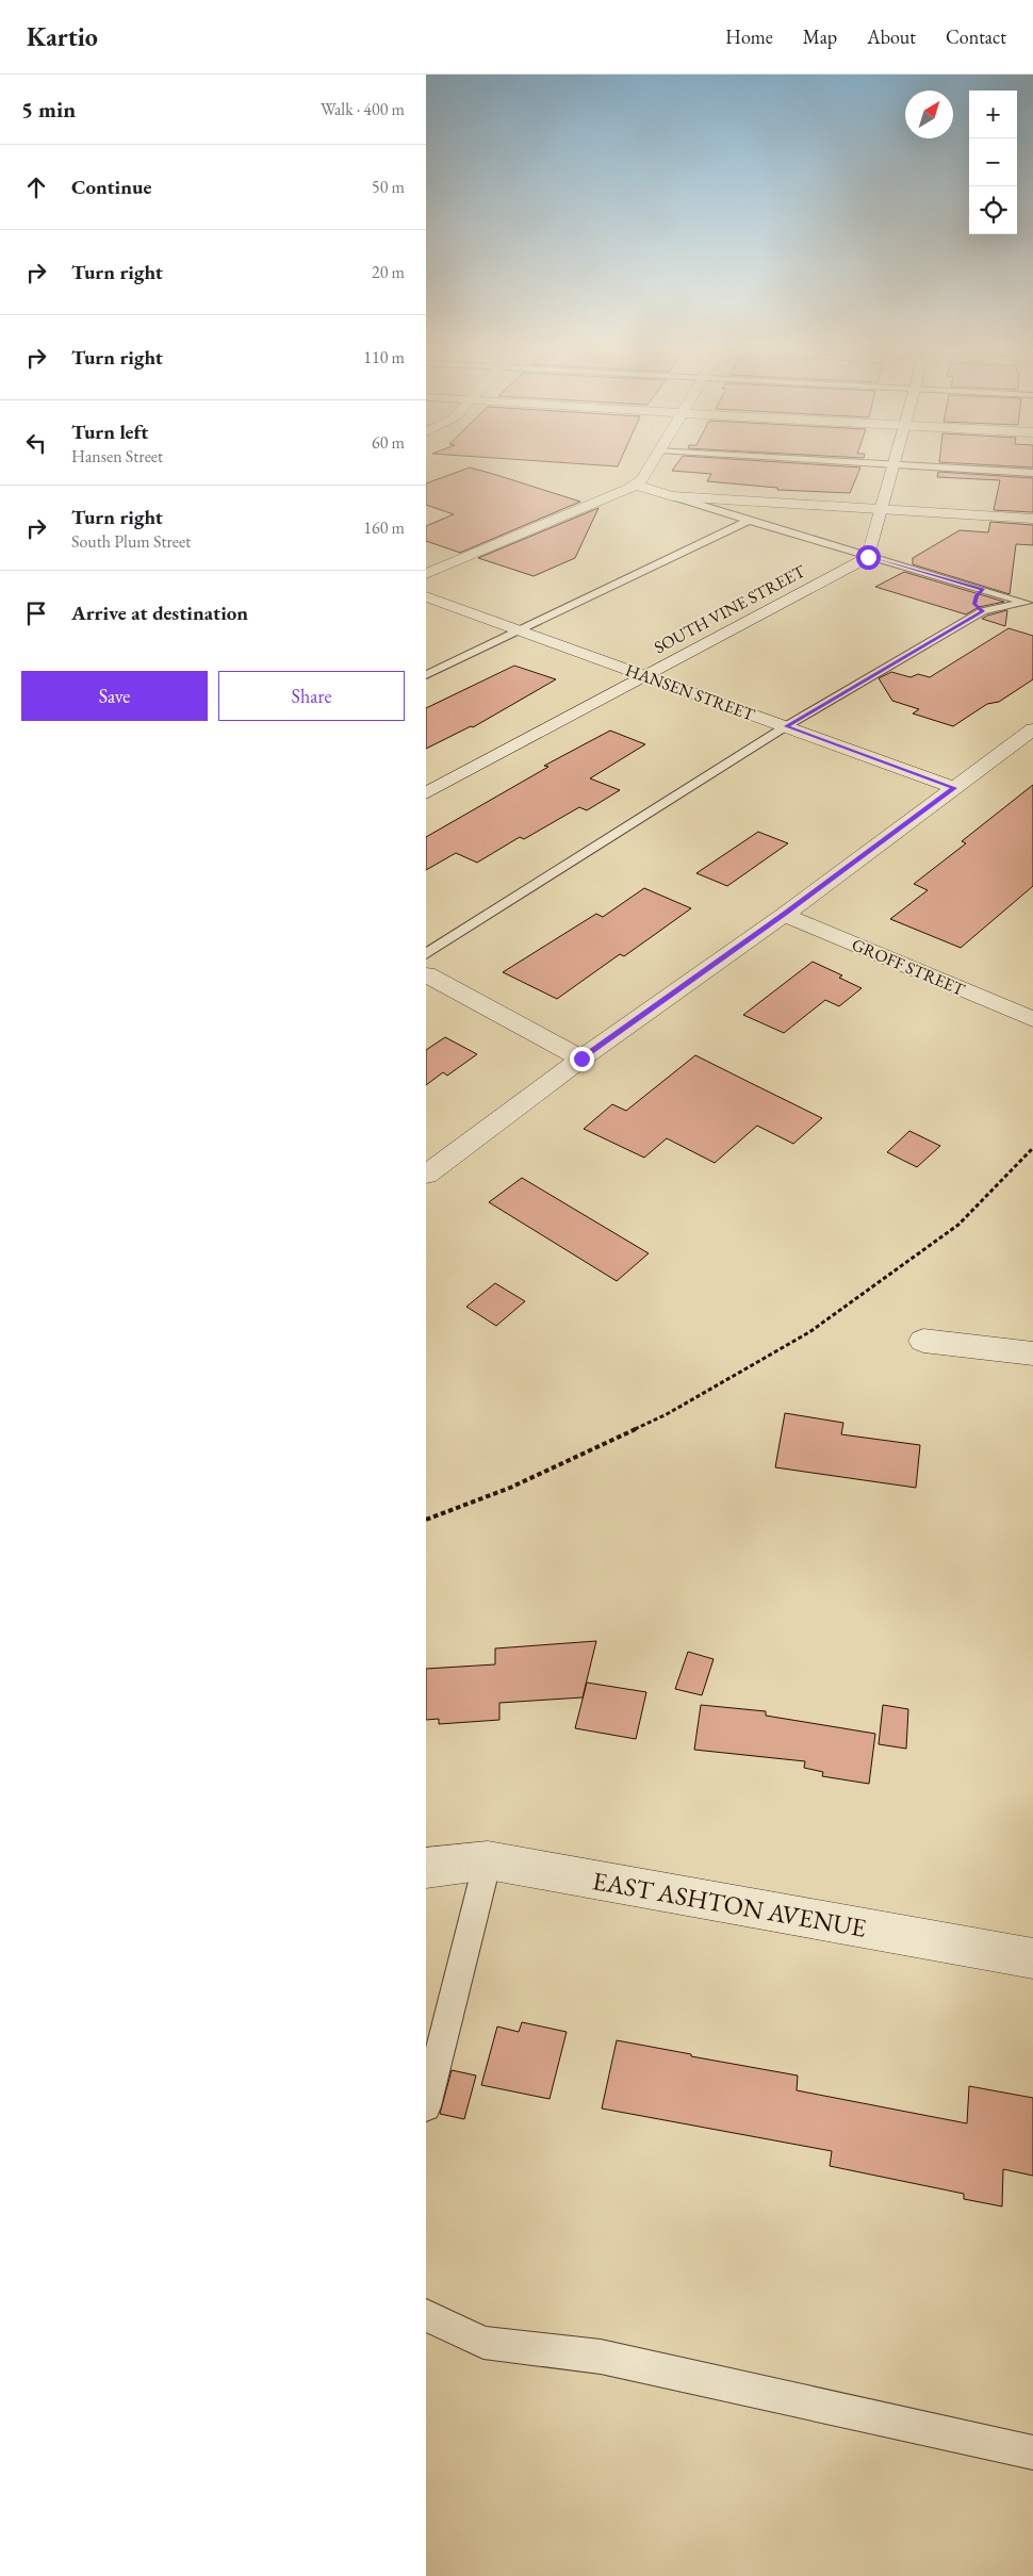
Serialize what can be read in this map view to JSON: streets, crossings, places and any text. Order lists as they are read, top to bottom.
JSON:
{
  "streets": {
    "street": [
      "SOUTH VINE STREET",
      "HANSEN STREET",
      "GROFF STREET",
      "EAST ASHTON AVENUE"
    ]
  },
  "crossings": [
    ["SOUTH VINE STREET", "HANSEN STREET"]
  ],
  "north": "top right",
  "page": {
    "header": "Kartio",
    "nav": [
      "Home",
      "Map",
      "About",
      "Contact"
    ],
    "heading": ["5 min", "Walk · 400 m"],
    "map_buttons": ["+", "−"],
    "list": [
      ["Continue", "50 m"],
      ["Turn right", "20 m"],
      ["Turn right", "110 m"],
      ["Turn left", "Hansen Street", "60 m"],
      ["Turn right", "South Plum Street", "160 m"],
      "Arrive at destination"
    ],
    "buttons": ["Save", "Share"]
  }
}
